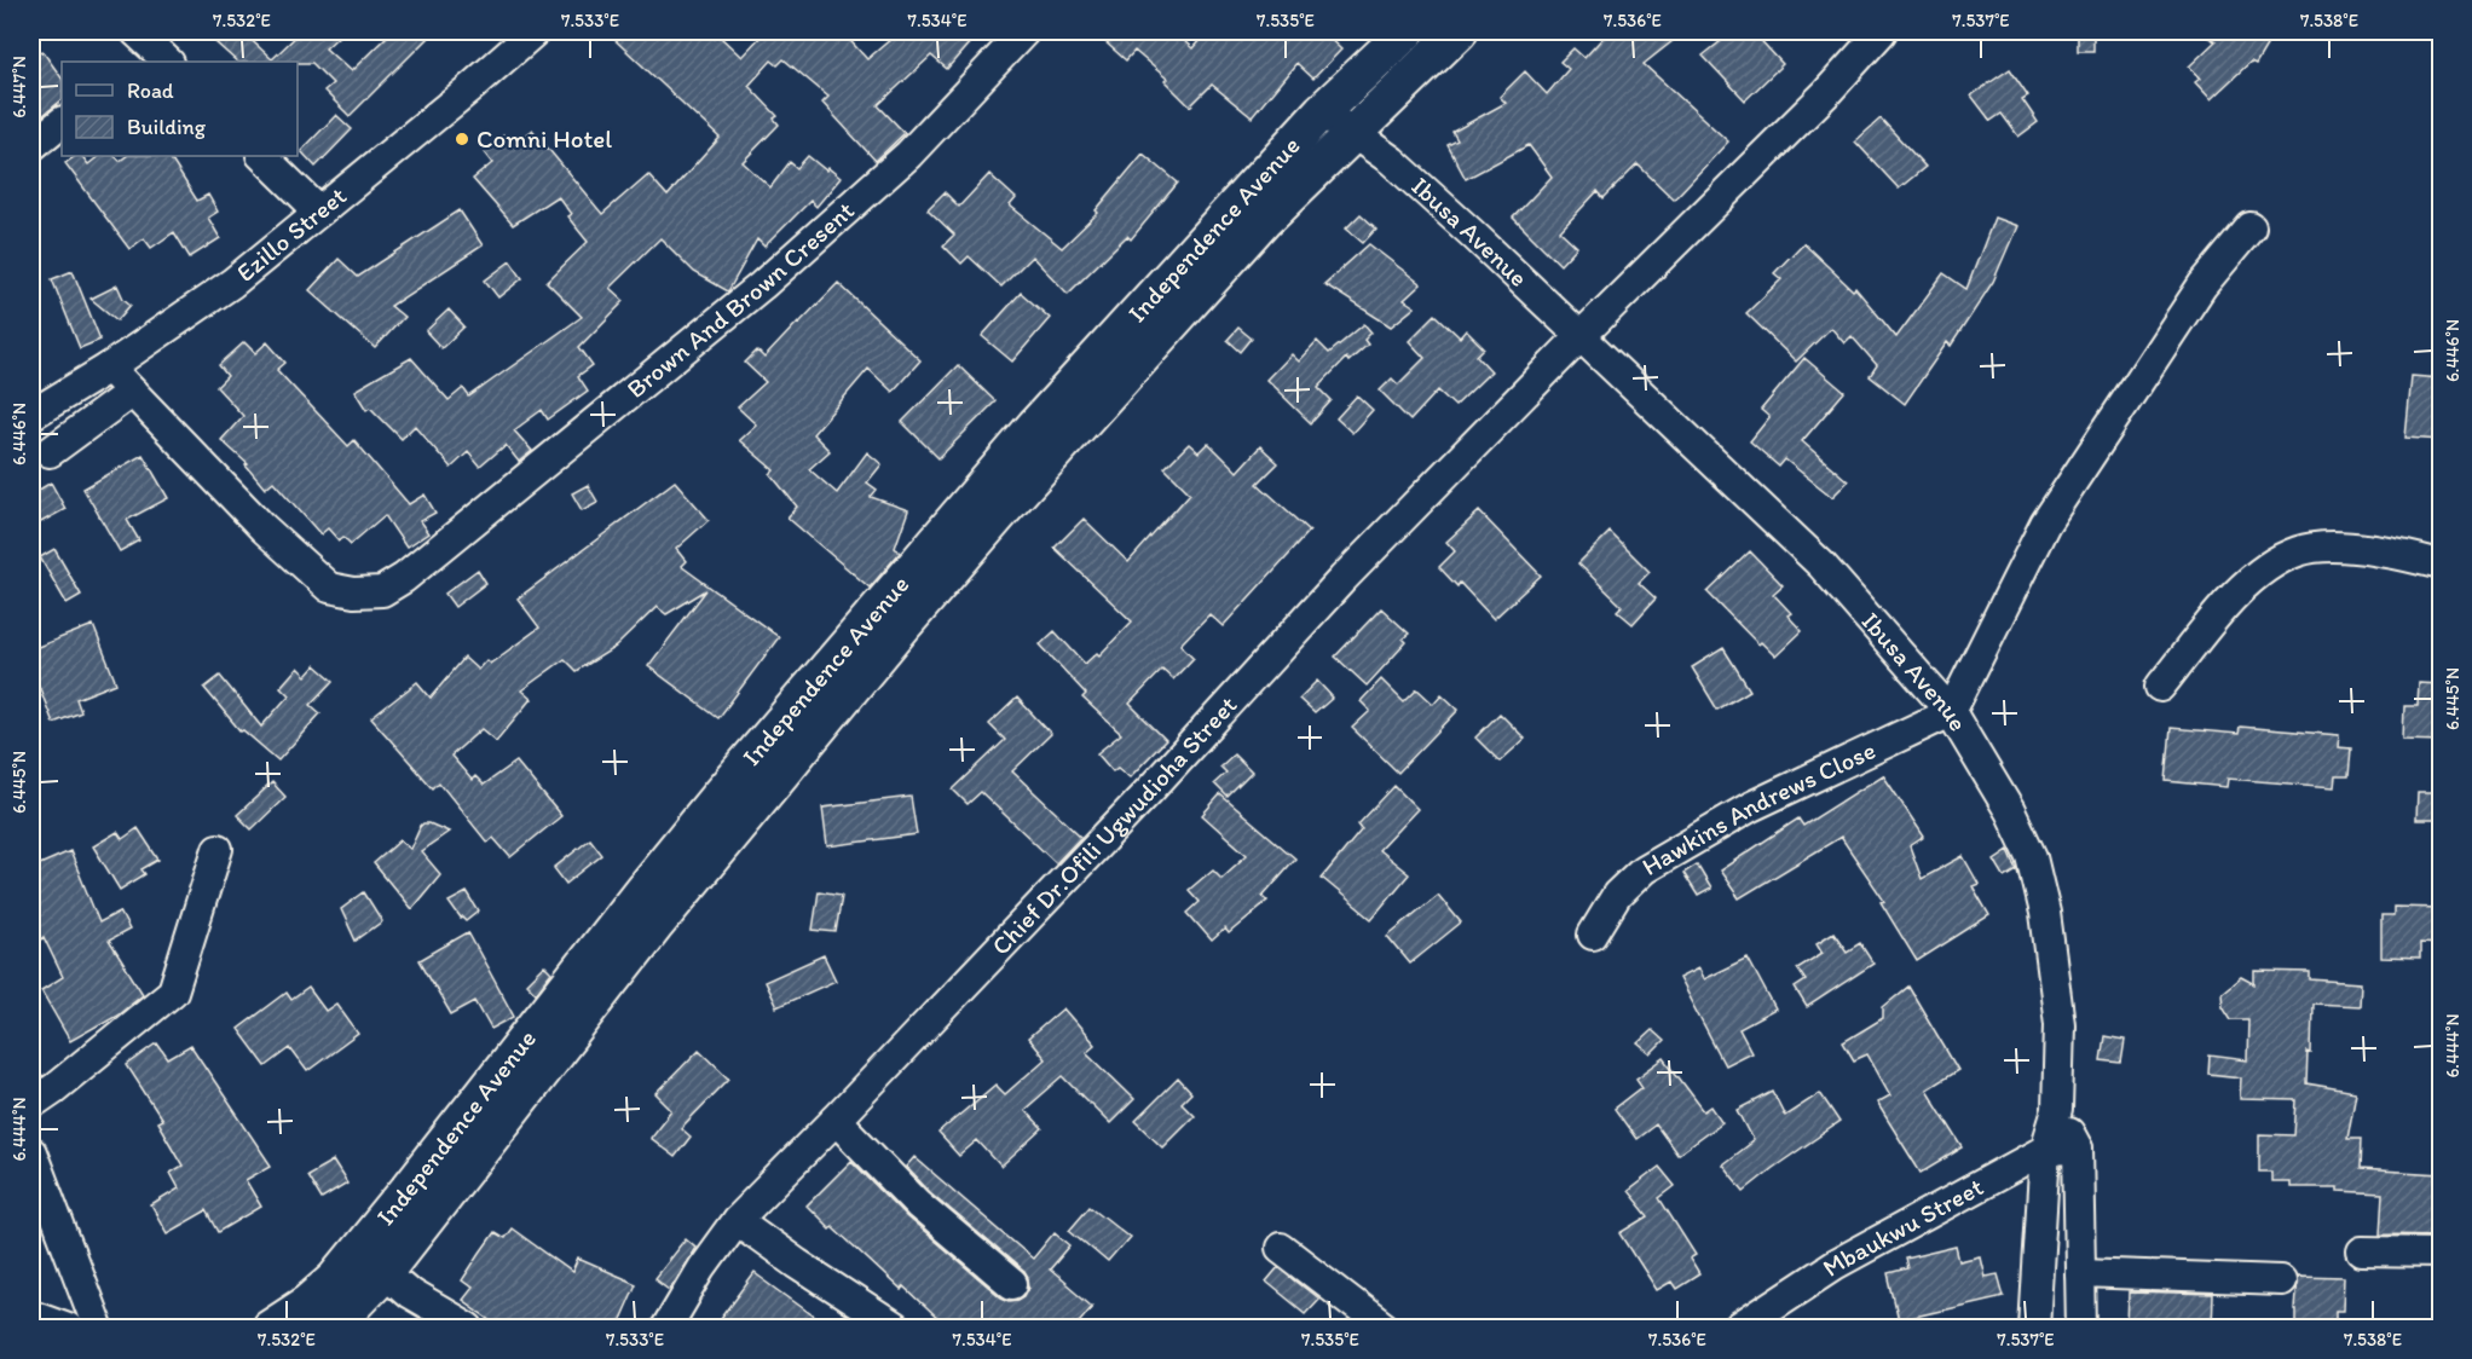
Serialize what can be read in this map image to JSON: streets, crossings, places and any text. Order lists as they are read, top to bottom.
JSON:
{
  "streets": {
    "main road": ["Independence Avenue"],
    "street": [
      "Ibusa Avenue",
      "Ezillo Street",
      "Brown And Brown Cresent",
      "Hawkins Andrews Close",
      "Chief Dr.Ofili Ugwudioha Street",
      "Mbaukwu Street"
    ]
  },
  "crossings": [
    ["Independence Avenue", "Ibusa Avenue"],
    ["Ibusa Avenue", "Hawkins Andrews Close"],
    ["Ibusa Avenue", "Chief Dr.Ofili Ugwudioha Street"],
    ["Ibusa Avenue", "Mbaukwu Street"],
    ["Ezillo Street", "Brown And Brown Cresent"]
  ],
  "places": ["Comni Hotel"],
  "legend": ["Road", "Building"],
  "coordinates": [
    "7.532°E",
    "7.533°E",
    "7.534°E",
    "7.535°E",
    "7.536°E",
    "7.537°E",
    "7.538°E",
    "6.447°N",
    "6.446°N",
    "6.445°N",
    "6.444°N"
  ]
}
